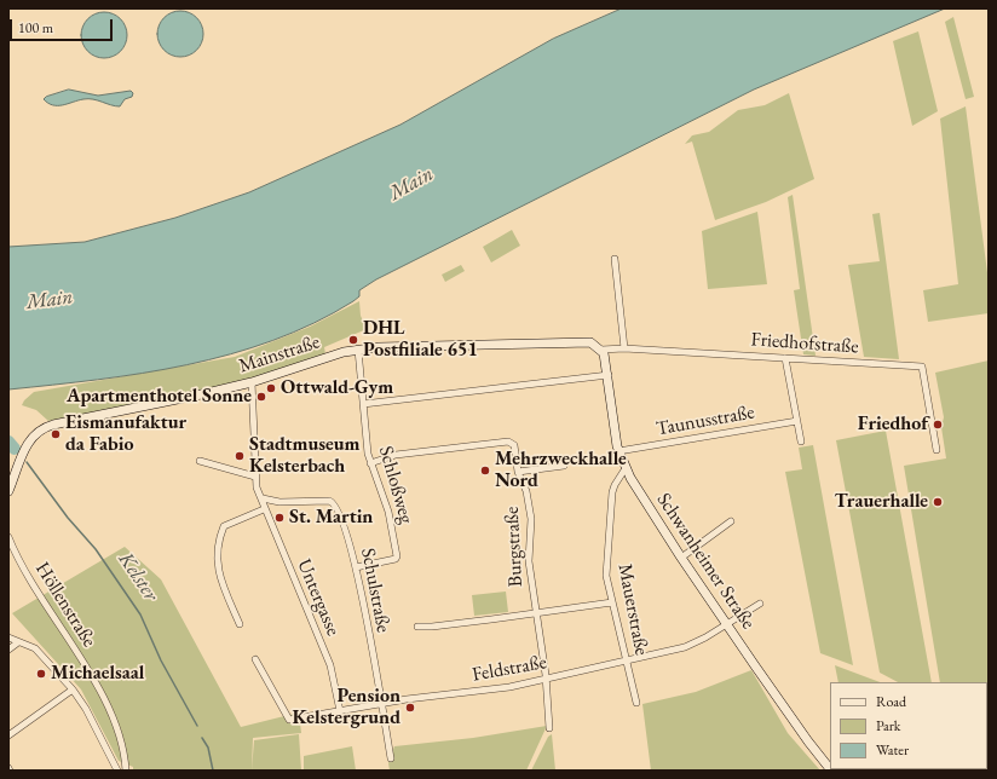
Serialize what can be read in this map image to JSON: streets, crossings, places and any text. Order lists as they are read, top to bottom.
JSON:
{
  "streets": {
    "street": [
      "Friedhofstraße",
      "Mainstraße",
      "Taunusstraße",
      "Schloßweg",
      "Burgstraße",
      "Schwanheimer Straße",
      "Schulstraße",
      "Untergasse",
      "Höllenstraße",
      "Mauerstraße",
      "Feldstraße"
    ]
  },
  "crossings": [
    ["Friedhofstraße", "Mainstraße"],
    ["Friedhofstraße", "Schwanheimer Straße"],
    ["Mainstraße", "Schloßweg"],
    ["Mainstraße", "Schwanheimer Straße"],
    ["Mainstraße", "Untergasse"],
    ["Taunusstraße", "Schwanheimer Straße"],
    ["Schloßweg", "Burgstraße"],
    ["Schloßweg", "Schulstraße"],
    ["Burgstraße", "Feldstraße"],
    ["Schwanheimer Straße", "Mauerstraße"],
    ["Schwanheimer Straße", "Feldstraße"],
    ["Schulstraße", "Untergasse"],
    ["Schulstraße", "Feldstraße"],
    ["Untergasse", "Feldstraße"],
    ["Mauerstraße", "Feldstraße"]
  ],
  "water": ["Main", "Kelster"],
  "places": [
    "DHL Postfiliale 651",
    "Ottwald-Gym",
    "Apartmenthotel Sonne",
    "Friedhof",
    "Eismanufaktur da Fabio",
    "Stadtmuseum Kelsterbach",
    "Mehrzweckhalle Nord",
    "Trauerhalle",
    "St. Martin",
    "Michaelsaal",
    "Pension Kelstergrund"
  ],
  "legend": ["Road", "Park", "Water"],
  "scale_bar": "100 m"
}
